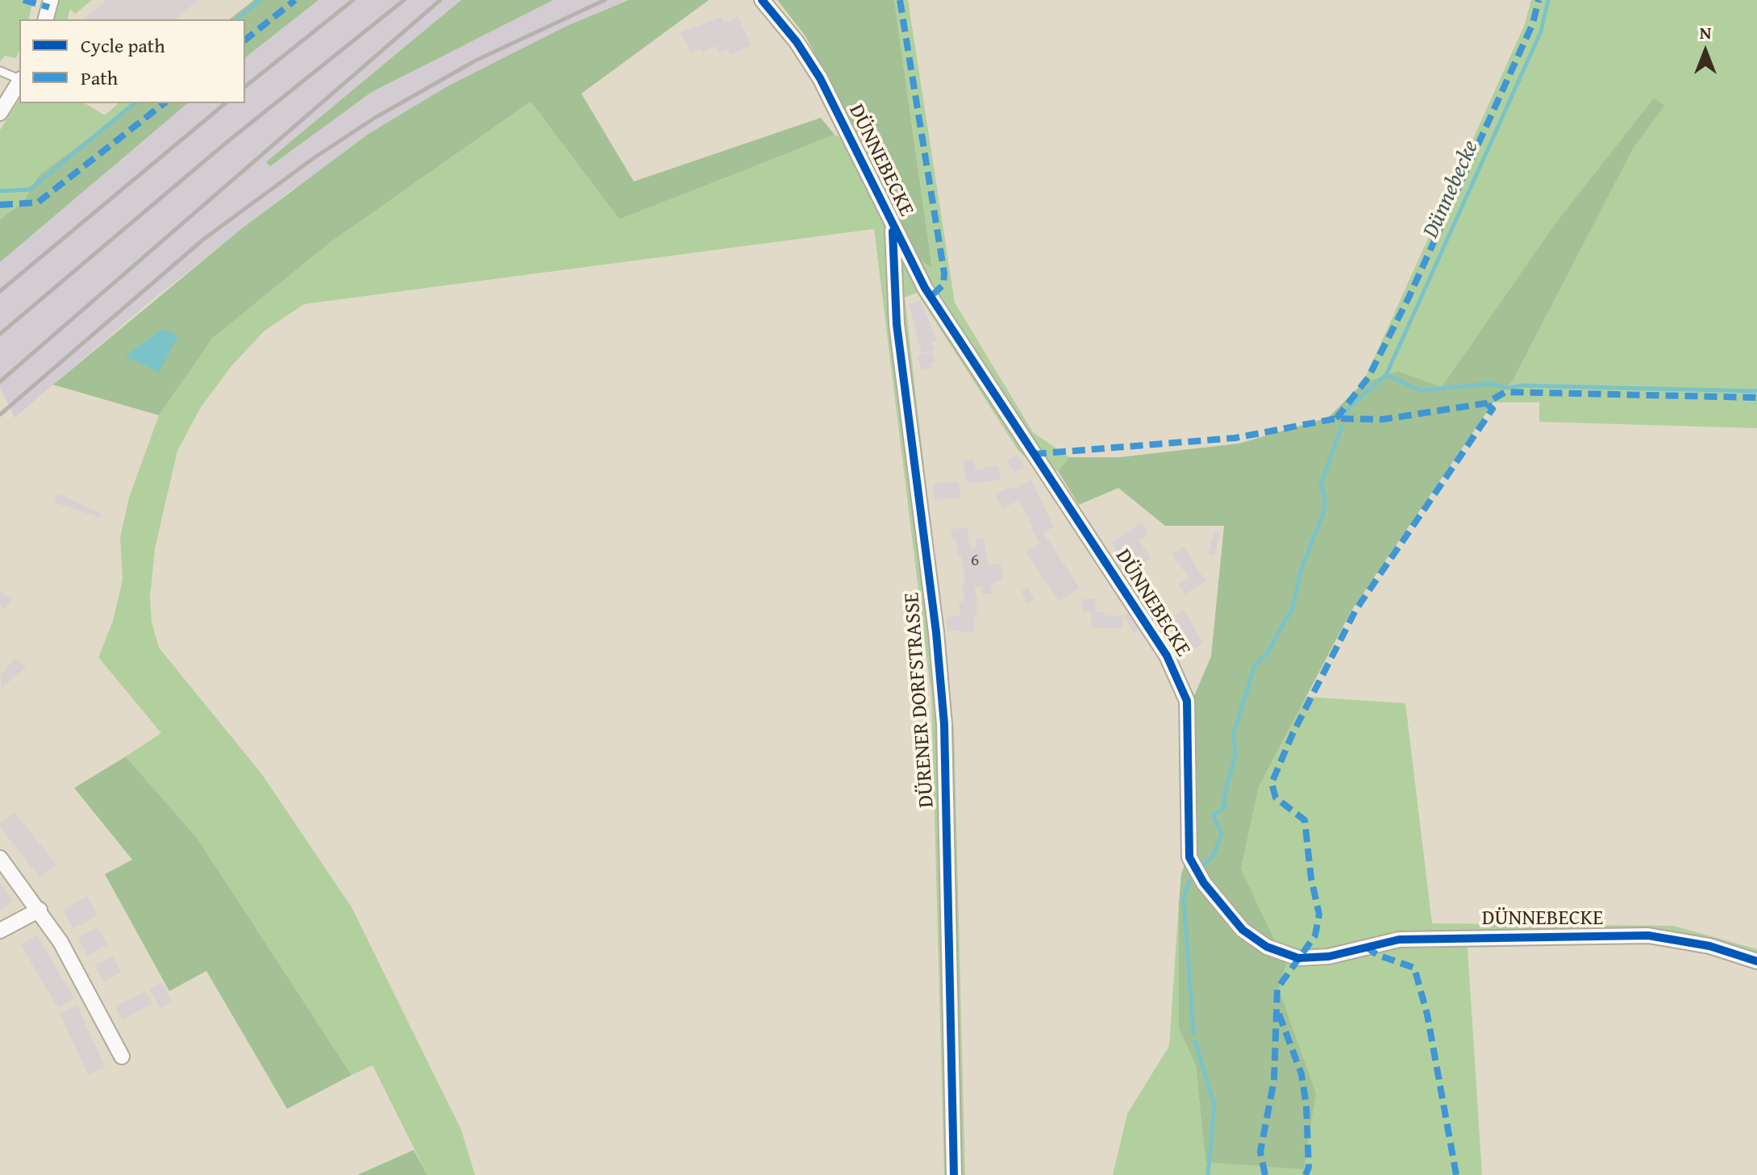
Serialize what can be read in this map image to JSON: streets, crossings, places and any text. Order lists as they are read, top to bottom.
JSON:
{
  "streets": {
    "street": ["DÜNNEBECKE", "DÜRENER DORFSTRASSE"]
  },
  "crossings": [
    ["DÜNNEBECKE", "DÜRENER DORFSTRASSE"]
  ],
  "water": ["Dünnebecke"],
  "house_numbers": ["6"],
  "legend": ["Cycle path", "Path"],
  "north": "top"
}
